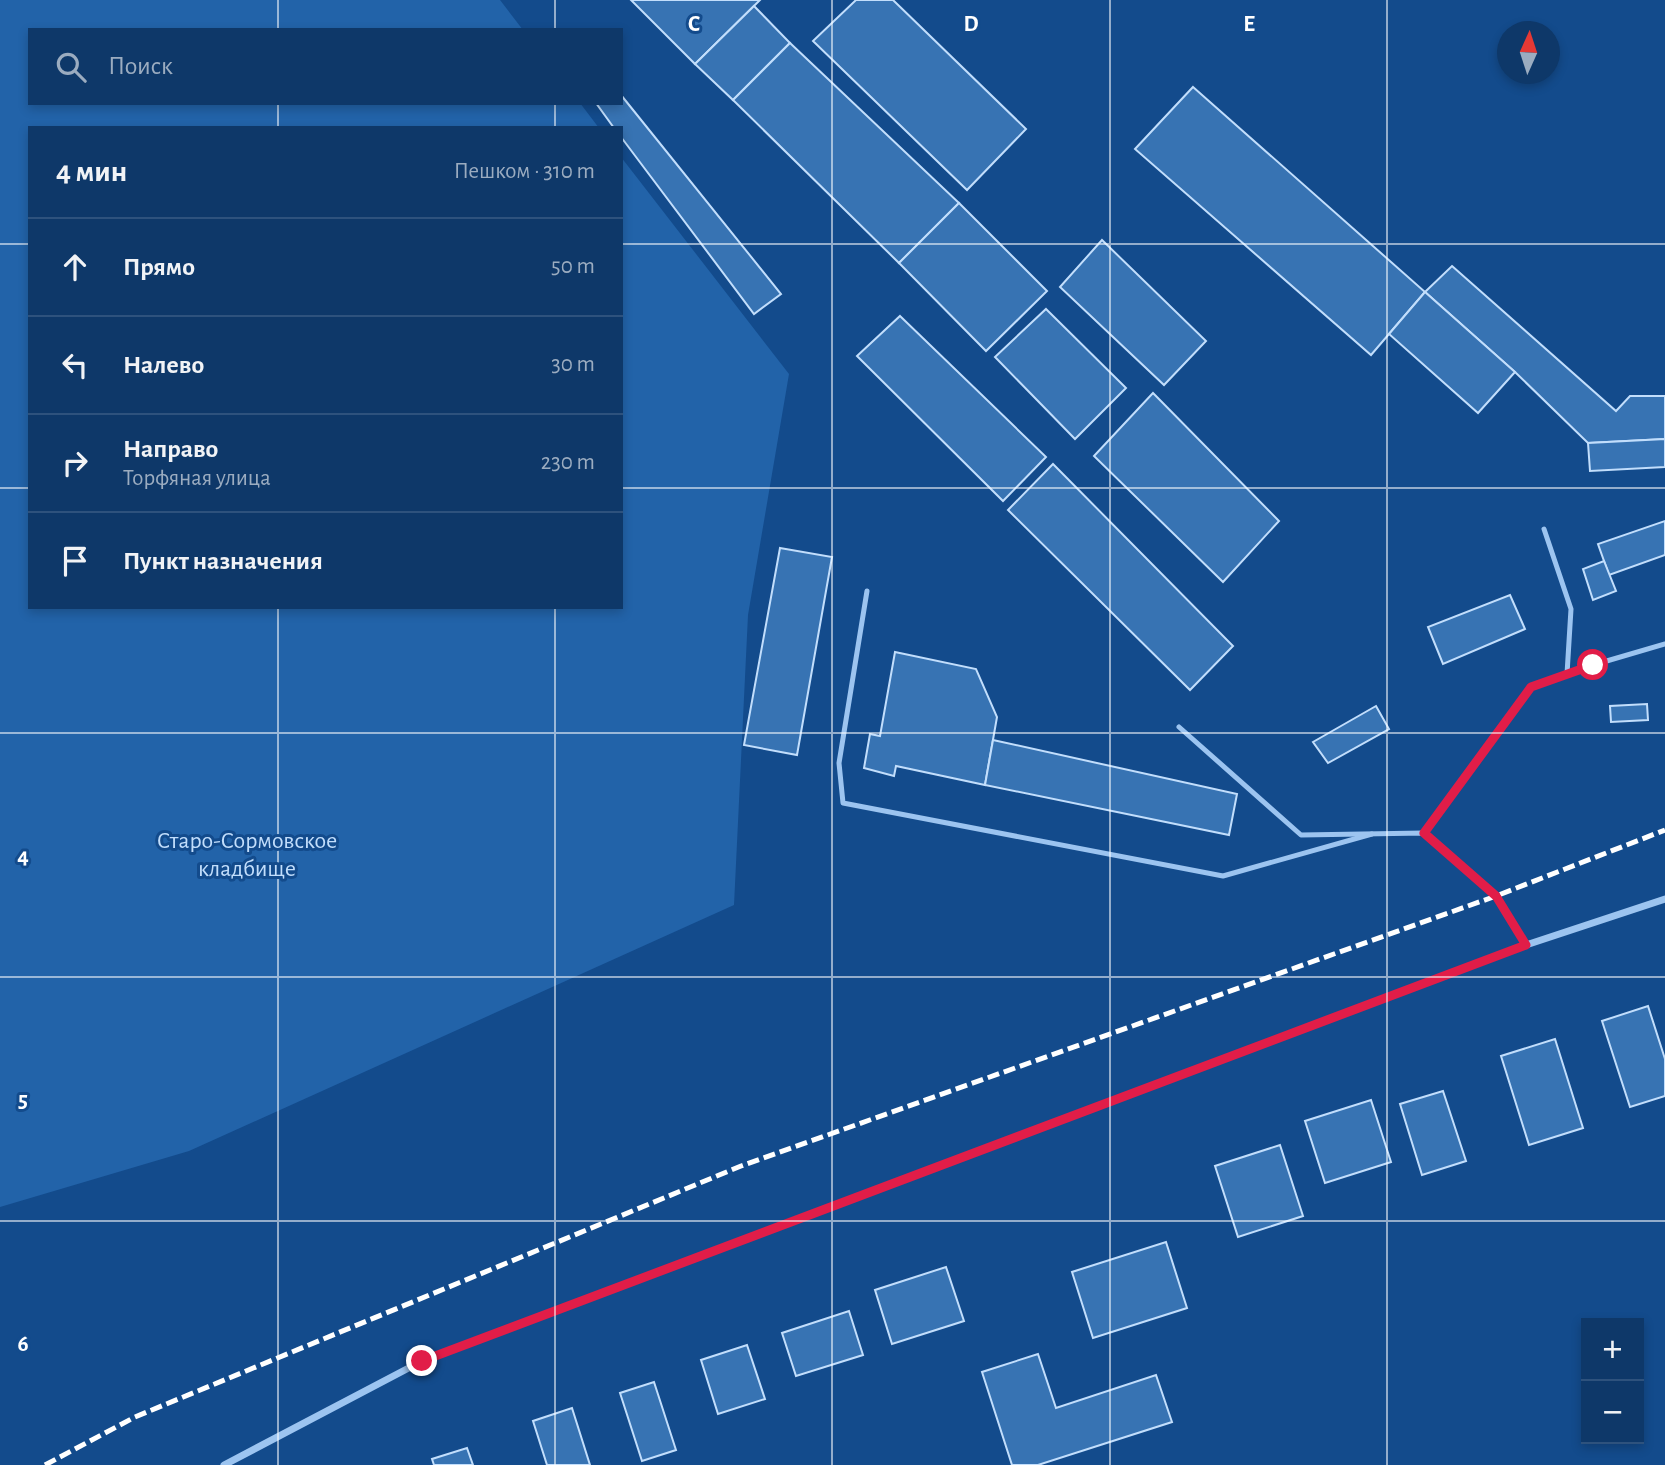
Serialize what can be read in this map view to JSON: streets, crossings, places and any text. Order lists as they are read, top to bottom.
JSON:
{
  "parks": ["Старо-Сормовское кладбище"],
  "north": "top",
  "page": {
    "search": "Поиск",
    "heading": ["4 мин", "Пешком · 310 m"],
    "list": [
      ["Прямо", "50 m"],
      ["Налево", "30 m"],
      ["Направо", "Торфяная улица", "230 m"],
      "Пункт назначения"
    ],
    "map_buttons": ["+", "−"]
  },
  "grid": {
    "columns": ["C", "D", "E"],
    "rows": ["4", "5", "6"]
  }
}
